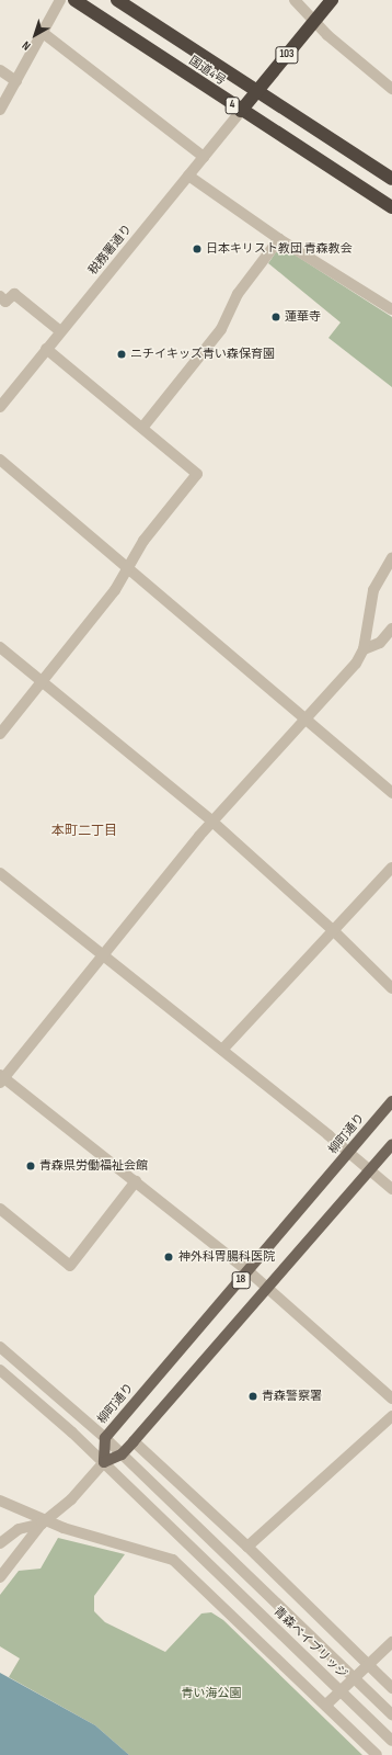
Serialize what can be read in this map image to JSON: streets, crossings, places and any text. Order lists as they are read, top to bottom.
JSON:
{
  "streets": {
    "highway": ["103", "国道4号", "4"],
    "main road": ["柳町通り", "18"],
    "street": ["税務署通り", "青森ベイブリッジ"]
  },
  "crossings": [
    ["103", "国道4号"],
    ["103", "税務署通り"],
    ["国道4号", "税務署通り"],
    ["柳町通り", "18"],
    ["柳町通り", "青森ベイブリッジ"],
    ["18", "青森ベイブリッジ"]
  ],
  "districts": ["本町二丁目"],
  "parks": ["青い海公園"],
  "places": [
    "日本キリスト教団 青森教会",
    "蓮華寺",
    "ニチイキッズ青い森保育園",
    "青森県労働福祉会館",
    "神外科胃腸科医院",
    "青森警察署"
  ],
  "north": "bottom left"
}
